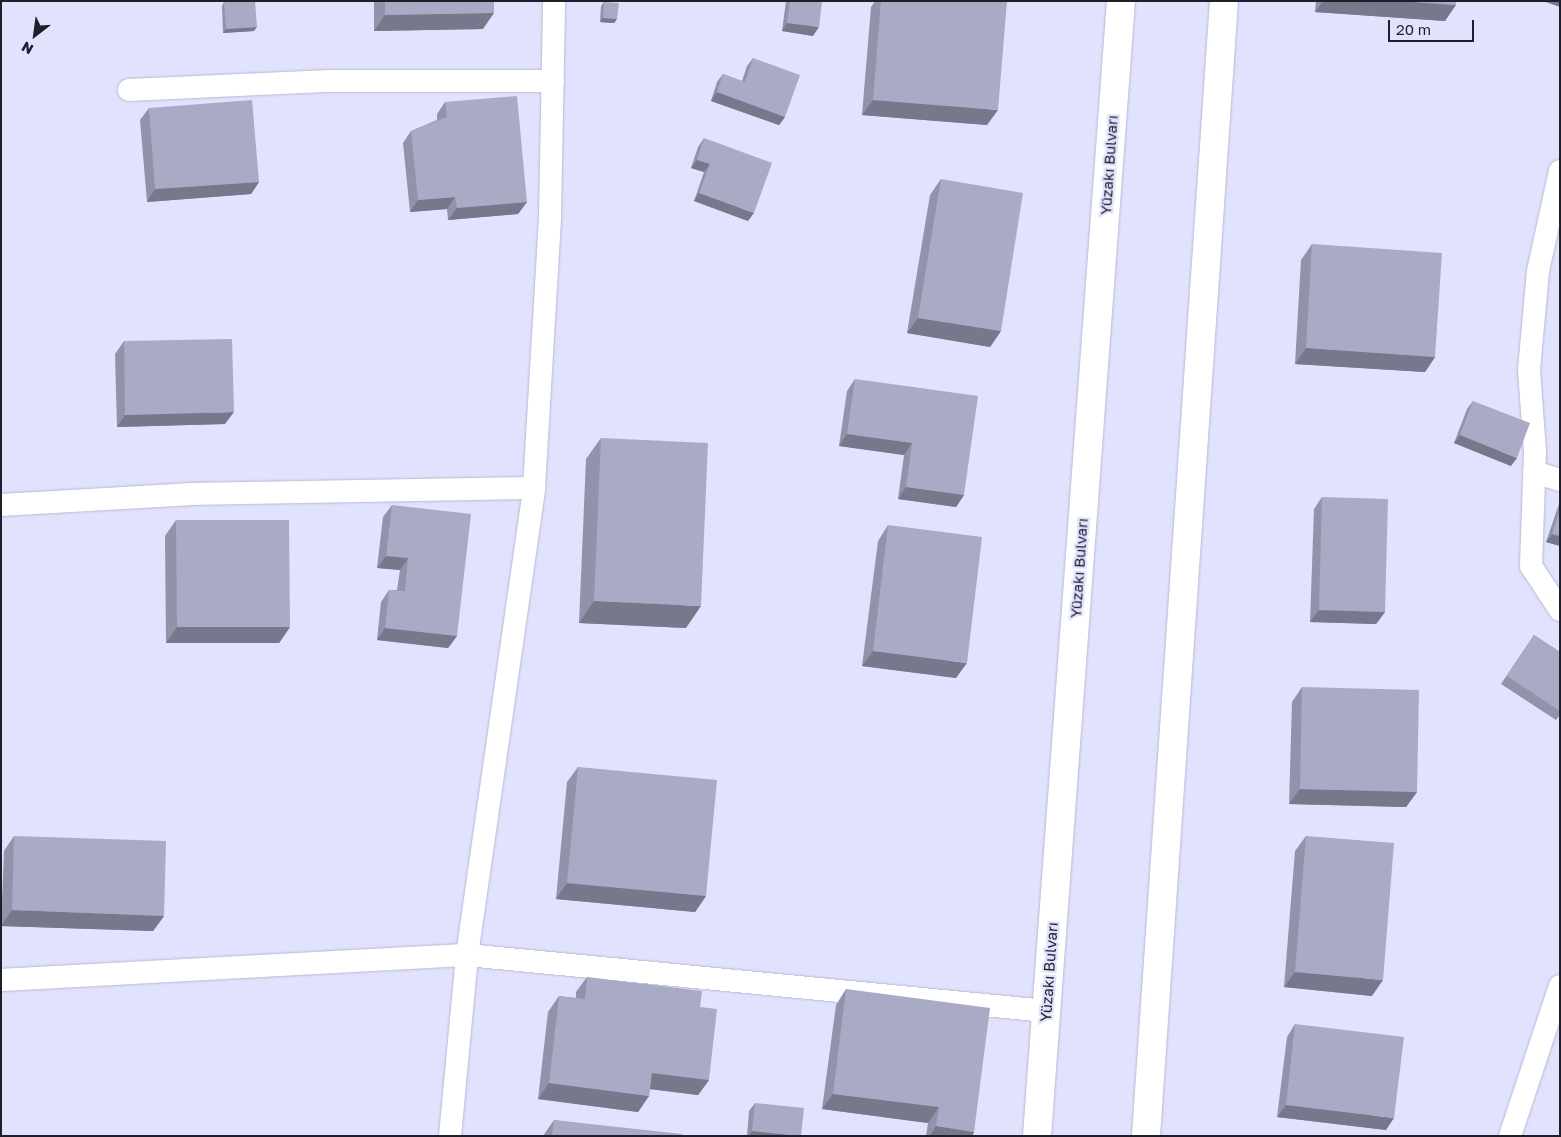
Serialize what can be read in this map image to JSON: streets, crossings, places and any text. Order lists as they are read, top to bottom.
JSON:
{
  "streets": {
    "main road": ["Yüzakı Bulvarı"]
  },
  "scale_bar": "20 m",
  "north": "bottom left"
}
